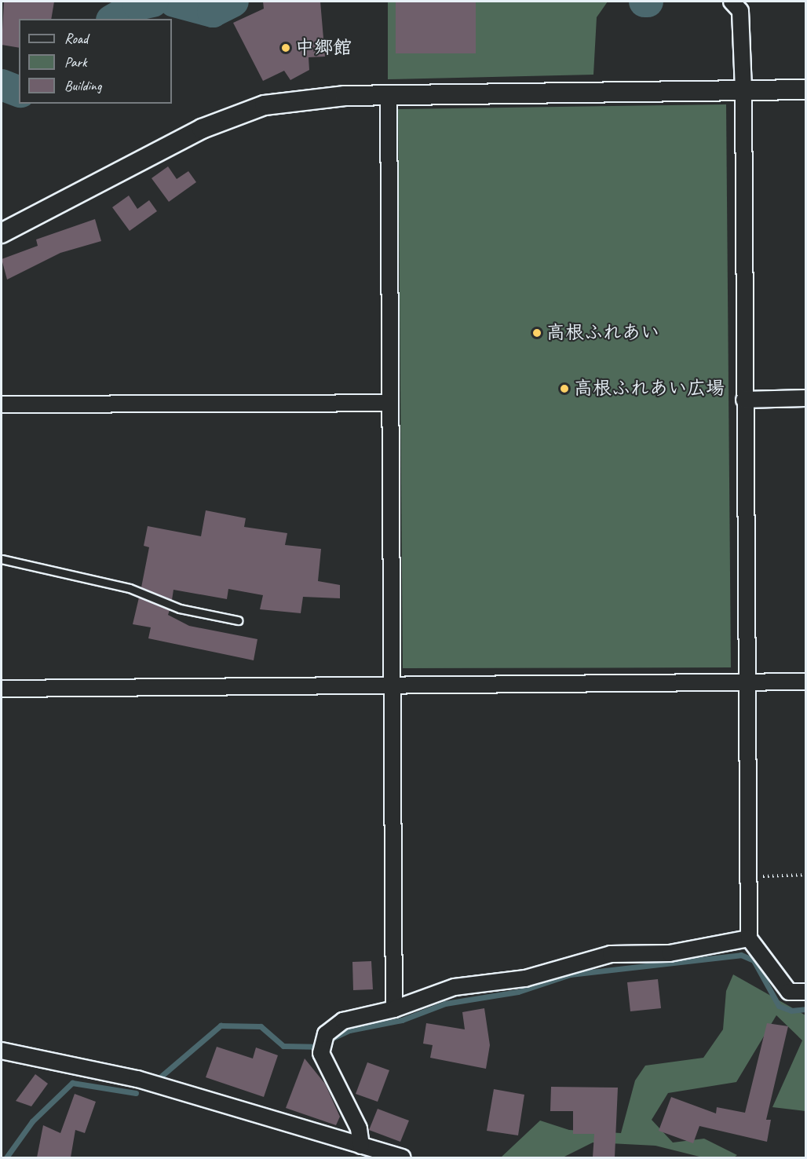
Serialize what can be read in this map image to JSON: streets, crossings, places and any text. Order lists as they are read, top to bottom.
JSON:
{
  "places": ["中郷館", "高根ふれあい", "高根ふれあい広場"],
  "legend": ["Road", "Park", "Building"]
}
